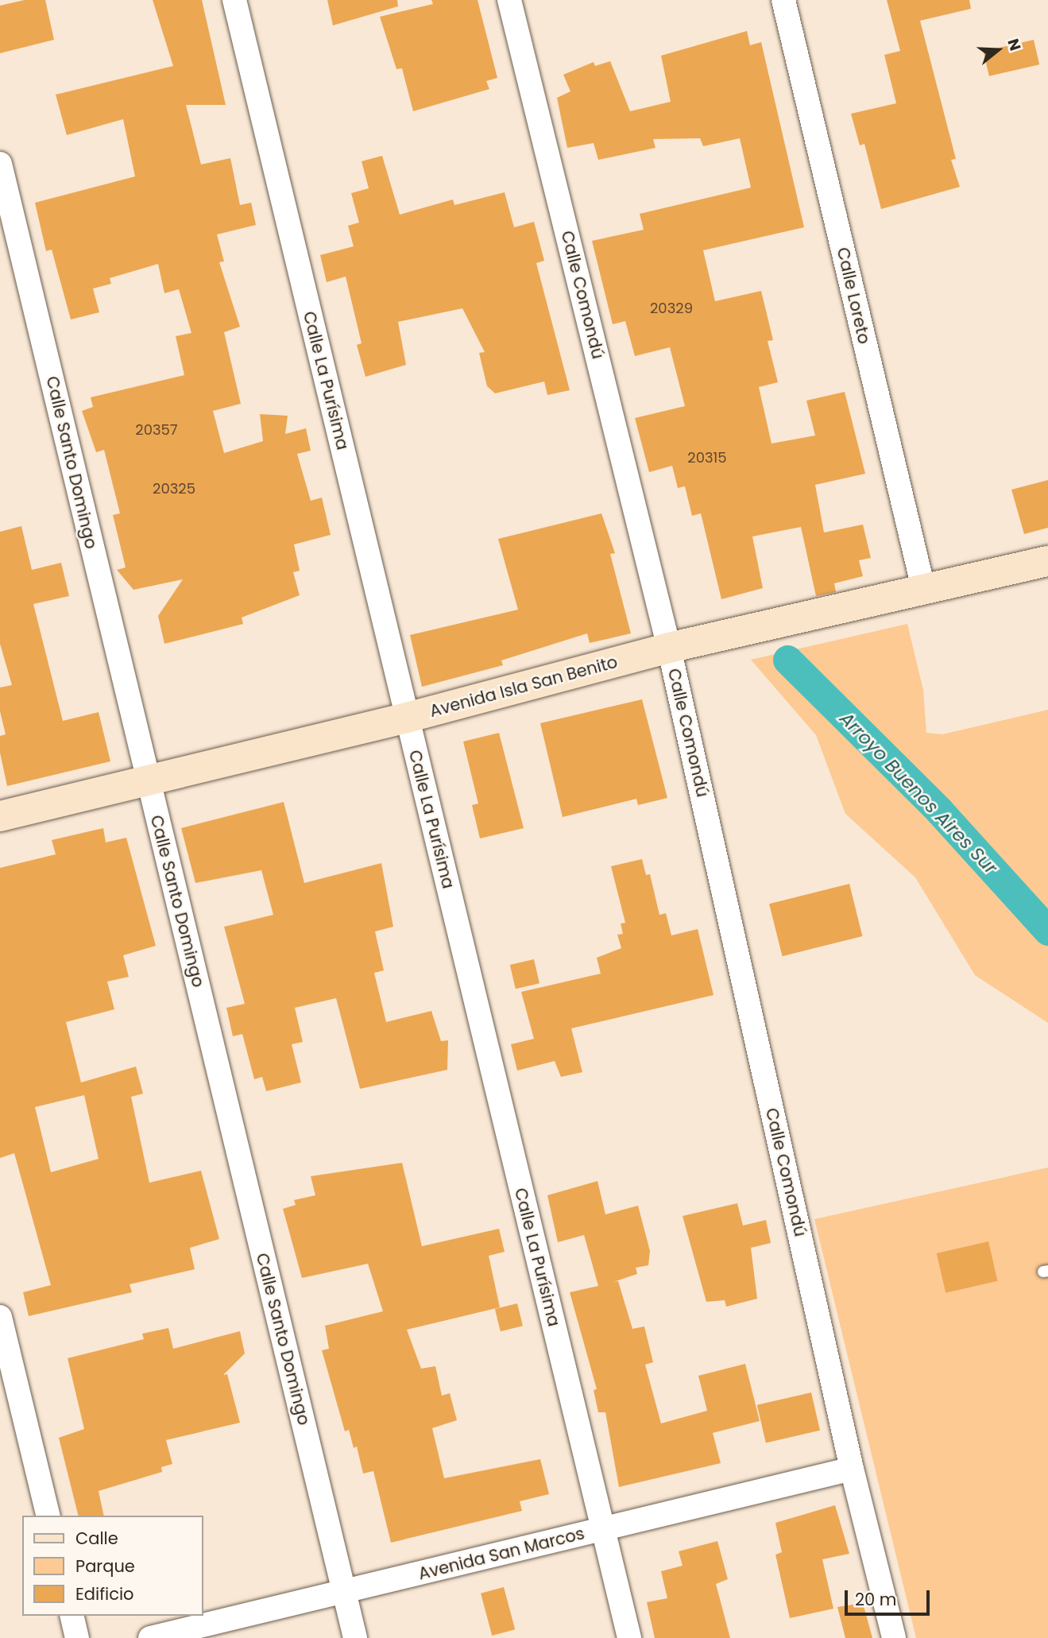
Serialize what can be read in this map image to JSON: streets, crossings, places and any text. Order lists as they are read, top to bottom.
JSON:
{
  "streets": {
    "main road": ["Avenida Isla San Benito"],
    "street": [
      "Calle Comondú",
      "Calle Loreto",
      "Calle La Purísima",
      "Calle Santo Domingo",
      "Avenida San Marcos"
    ]
  },
  "crossings": [
    ["Calle Comondú", "Avenida Isla San Benito"],
    ["Calle Comondú", "Avenida San Marcos"],
    ["Calle Loreto", "Avenida Isla San Benito"],
    ["Calle La Purísima", "Avenida Isla San Benito"],
    ["Calle La Purísima", "Avenida San Marcos"],
    ["Calle Santo Domingo", "Avenida Isla San Benito"],
    ["Calle Santo Domingo", "Avenida San Marcos"]
  ],
  "water": ["Arroyo Buenos Aires Sur"],
  "house_numbers": [
    "20329",
    "20357",
    "20315",
    "20325"
  ],
  "legend": ["Calle", "Parque", "Edificio"],
  "scale_bar": "20 m",
  "north": "right"
}
